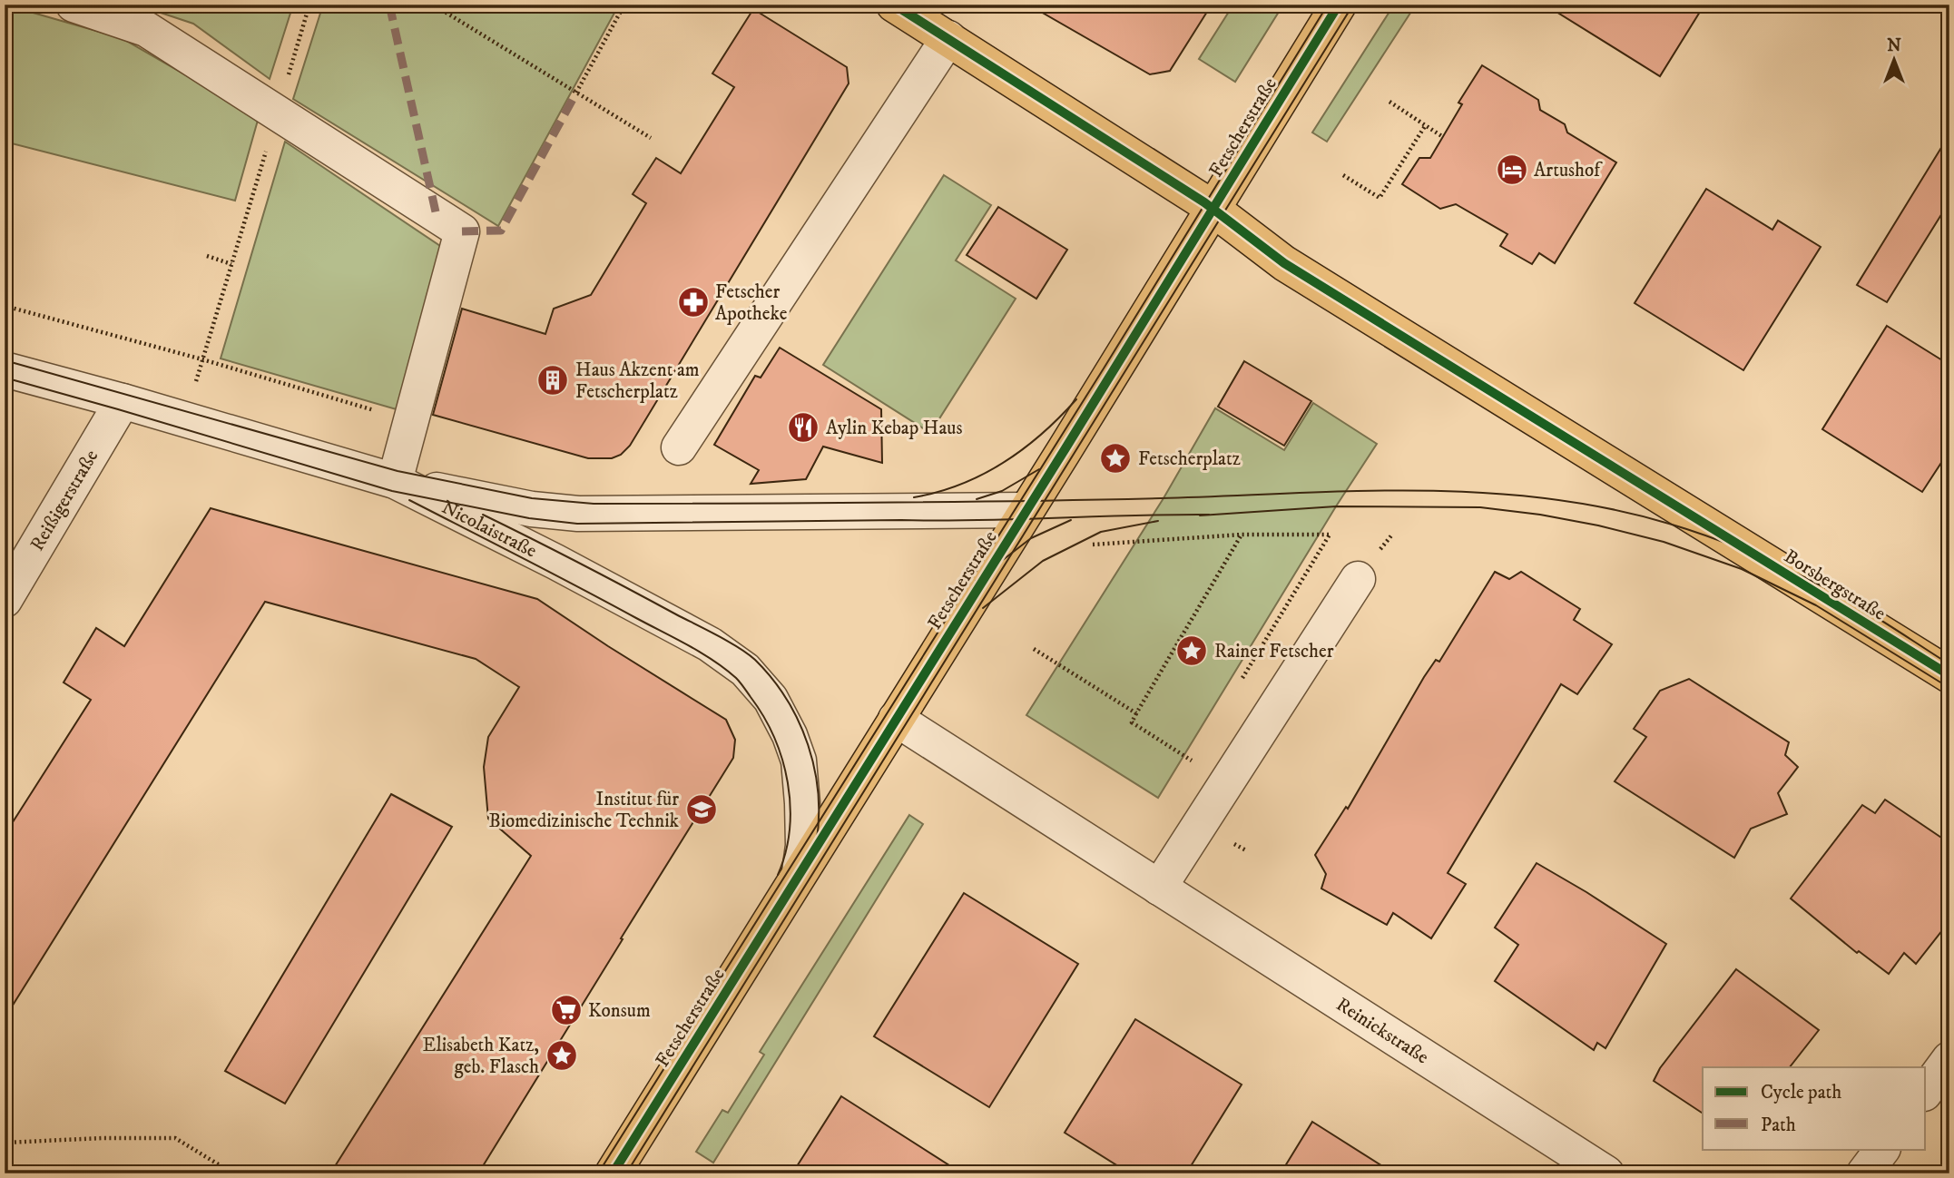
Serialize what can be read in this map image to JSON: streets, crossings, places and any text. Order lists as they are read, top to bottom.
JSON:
{
  "streets": {
    "main road": ["Fetscherstraße", "Borsbergstraße"],
    "street": ["Reißigerstraße", "Nicolaistraße", "Reinickstraße"]
  },
  "crossings": [
    ["Fetscherstraße", "Nicolaistraße"],
    ["Fetscherstraße", "Borsbergstraße"],
    ["Reißigerstraße", "Nicolaistraße"]
  ],
  "places": {
    "hotel": ["Artushof"],
    "pharmacy": ["Fetscher Apotheke"],
    "building": ["Haus Akzent am Fetscherplatz"],
    "restaurant": ["Aylin Kebap Haus"],
    "place": ["Fetscherplatz", "Rainer Fetscher", "Elisabeth Katz, geb. Flasch"],
    "school or university": ["Institut für Biomedizinische Technik"],
    "supermarket": ["Konsum"]
  },
  "legend": ["Cycle path", "Path"],
  "north": "top"
}
